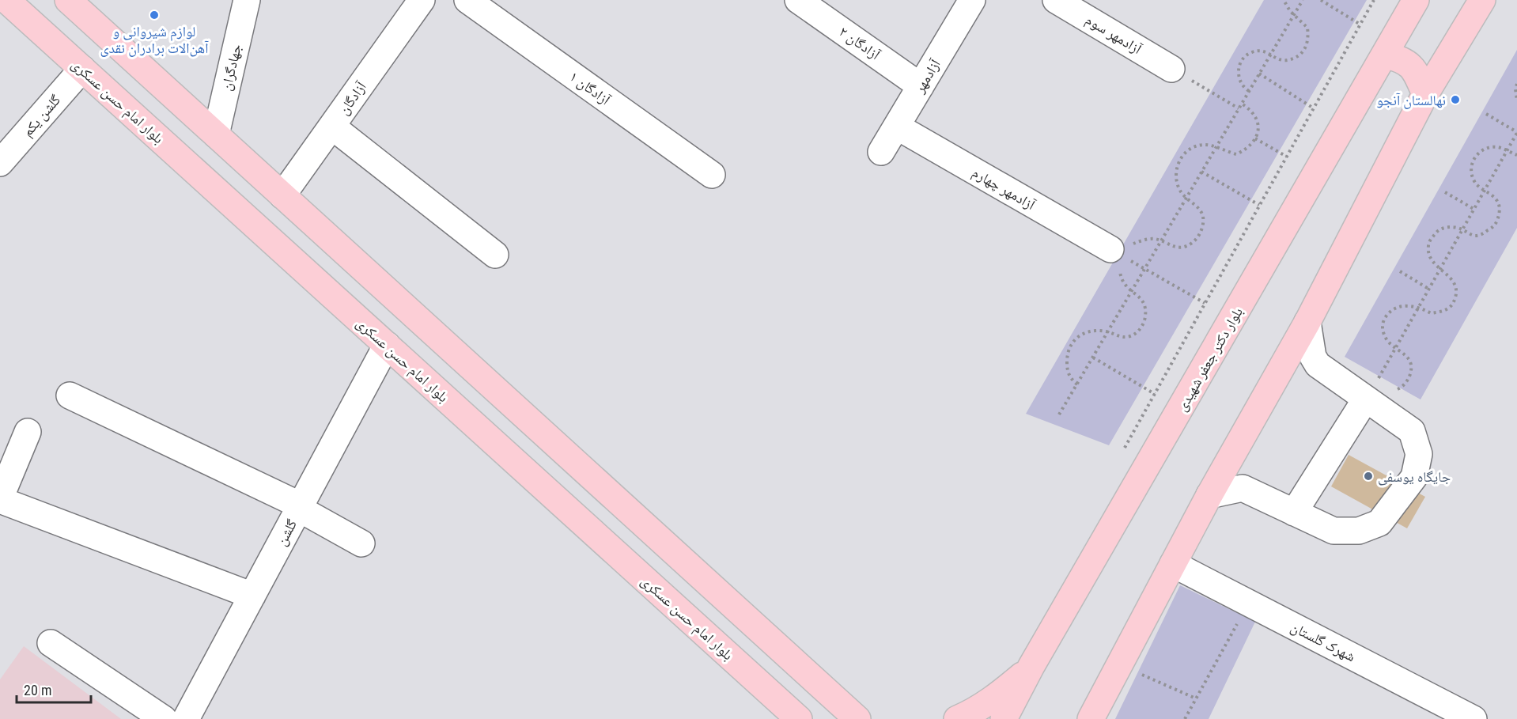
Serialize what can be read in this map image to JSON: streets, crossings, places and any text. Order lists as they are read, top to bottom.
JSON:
{
  "streets": {
    "main road": ["بلوار امام حسن عسکری", "بلوار دکتر جعفر شهیدی"],
    "street": [
      "آزادمهر سوم",
      "آزادگان ۲",
      "جهادگران",
      "آزادمهر",
      "آزادگان ۱",
      "آزادگان",
      "گلشن یکم",
      "آزادمهر چهارم",
      "گلشن",
      "شهرک گلستان"
    ]
  },
  "crossings": [
    ["آزادگان ۲", "آزادمهر"],
    ["آزادمهر", "آزادمهر چهارم"],
    ["بلوار امام حسن عسکری", "گلشن یکم"],
    ["بلوار امام حسن عسکری", "گلشن"]
  ],
  "places": ["لوازم شیروانی و آهن‌الات برادران نقدی", "نهالستان آنجو", "جایگاه یوسفی"],
  "scale_bar": "20 m"
}
